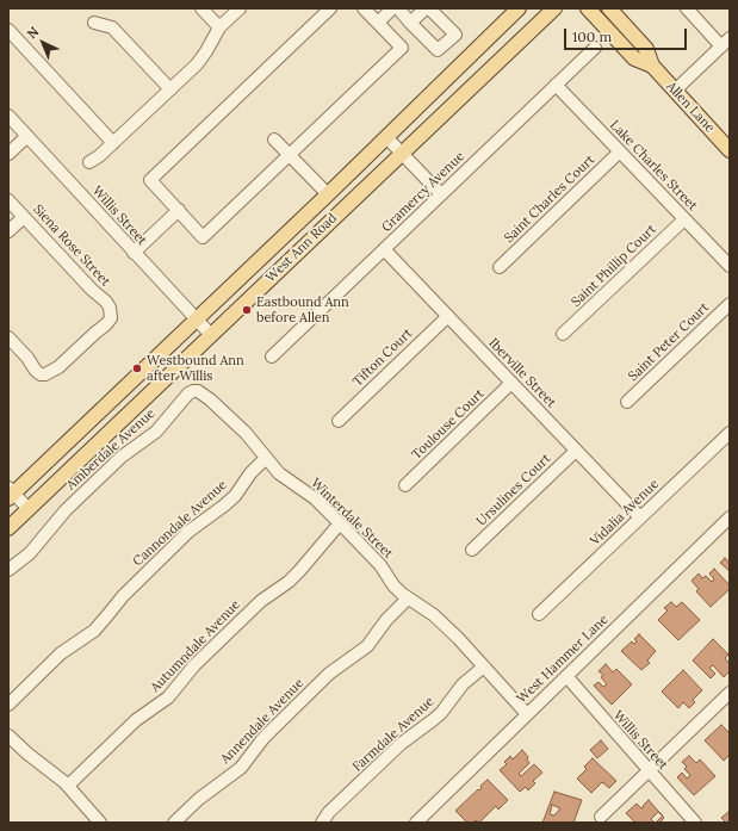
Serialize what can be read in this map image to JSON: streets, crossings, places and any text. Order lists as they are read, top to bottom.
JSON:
{
  "streets": {
    "main road": ["Allen Lane", "West Ann Road"],
    "street": [
      "Lake Charles Street",
      "Gramercy Avenue",
      "Saint Charles Court",
      "Willis Street",
      "Siena Rose Street",
      "Saint Phillip Court",
      "Saint Peter Court",
      "Tifton Court",
      "Iberville Street",
      "Toulouse Court",
      "Amberdale Avenue",
      "Ursulines Court",
      "Vidalia Avenue",
      "Winterdale Street",
      "Cannondale Avenue",
      "Autumndale Avenue",
      "West Hammer Lane",
      "Annendale Avenue",
      "Farmdale Avenue"
    ]
  },
  "crossings": [
    ["Lake Charles Street", "Gramercy Avenue"],
    ["Lake Charles Street", "Saint Charles Court"],
    ["Lake Charles Street", "Saint Phillip Court"],
    ["Gramercy Avenue", "Iberville Street"],
    ["Willis Street", "West Ann Road"],
    ["Willis Street", "West Hammer Lane"],
    ["Tifton Court", "Iberville Street"],
    ["Iberville Street", "Toulouse Court"],
    ["Iberville Street", "Ursulines Court"],
    ["Iberville Street", "Vidalia Avenue"],
    ["Amberdale Avenue", "Winterdale Street"],
    ["Winterdale Street", "Cannondale Avenue"],
    ["Winterdale Street", "Autumndale Avenue"],
    ["Winterdale Street", "West Hammer Lane"],
    ["Winterdale Street", "Annendale Avenue"],
    ["Winterdale Street", "Farmdale Avenue"]
  ],
  "places": ["Eastbound Ann before Allen", "Westbound Ann after Willis"],
  "scale_bar": "100 m",
  "north": "top left"
}
